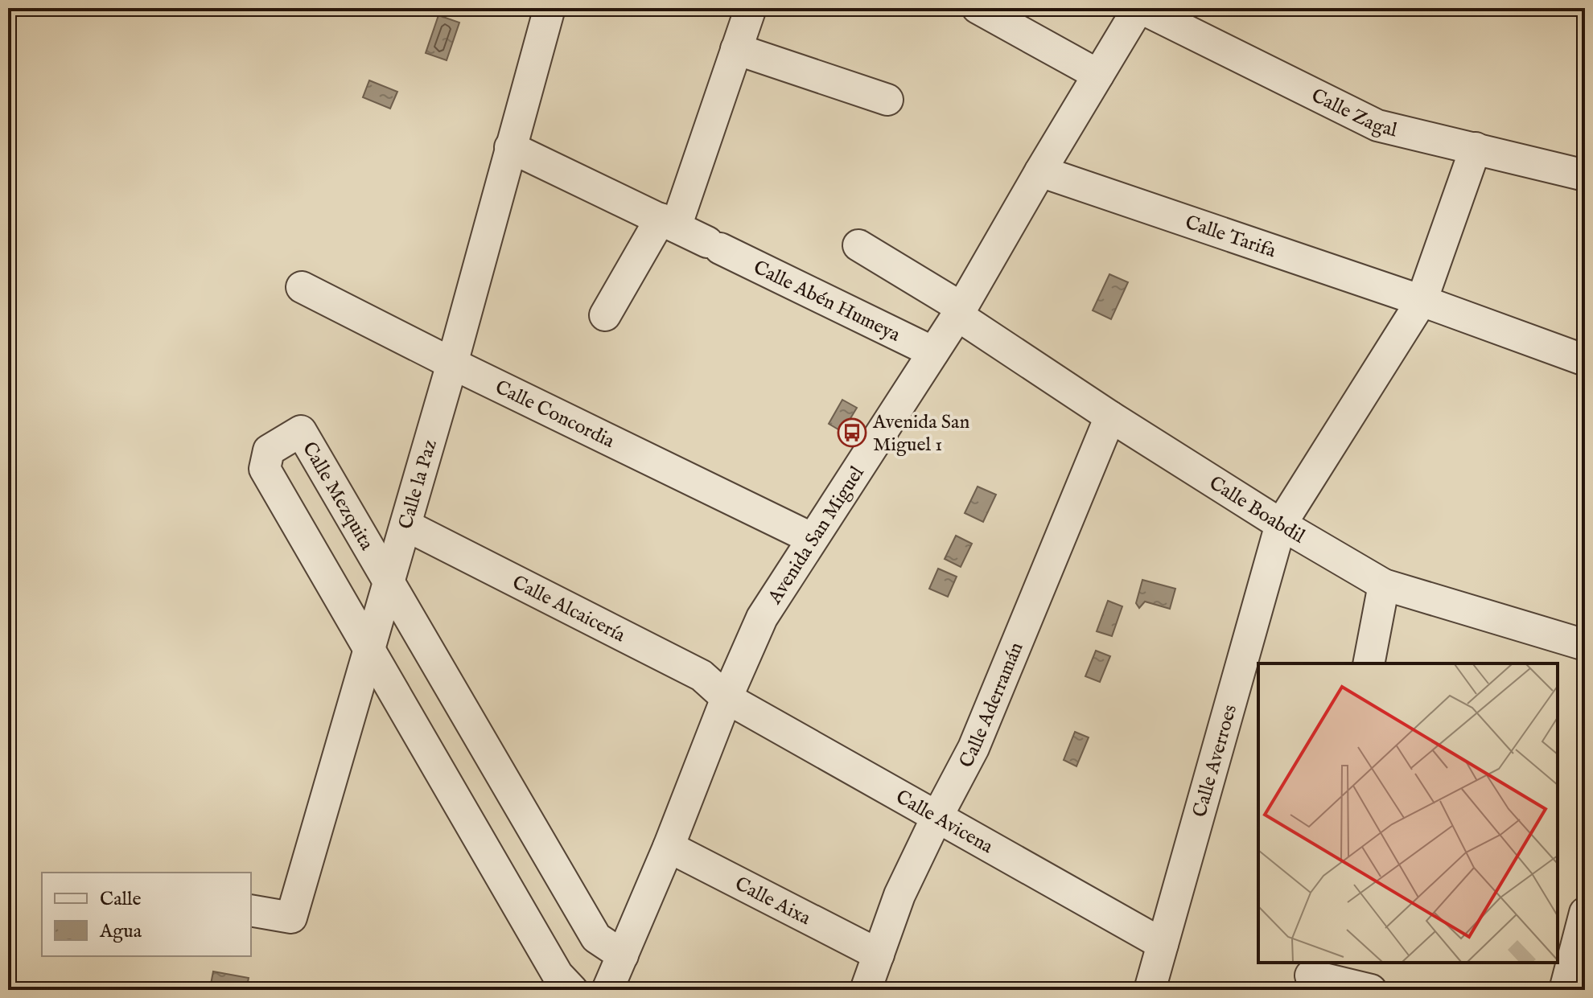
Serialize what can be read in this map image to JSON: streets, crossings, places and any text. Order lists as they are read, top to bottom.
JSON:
{
  "streets": {
    "street": [
      "Calle Zagal",
      "Calle Tarifa",
      "Calle Abén Humeya",
      "Calle Concordia",
      "Calle la Paz",
      "Calle Mezquita",
      "Calle Boabdil",
      "Avenida San Miguel",
      "Calle Alcaicería",
      "Calle Aderramán",
      "Calle Averroes",
      "Calle Avicena",
      "Calle Aixa"
    ]
  },
  "crossings": [
    ["Calle Zagal", "Avenida San Miguel"],
    ["Calle Tarifa", "Avenida San Miguel"],
    ["Calle Tarifa", "Calle Averroes"],
    ["Calle Abén Humeya", "Calle la Paz"],
    ["Calle Abén Humeya", "Avenida San Miguel"],
    ["Calle Concordia", "Calle la Paz"],
    ["Calle Concordia", "Avenida San Miguel"],
    ["Calle la Paz", "Calle Mezquita"],
    ["Calle la Paz", "Calle Alcaicería"],
    ["Calle Mezquita", "Avenida San Miguel"],
    ["Calle Boabdil", "Avenida San Miguel"],
    ["Calle Boabdil", "Calle Aderramán"],
    ["Calle Boabdil", "Calle Averroes"],
    ["Avenida San Miguel", "Calle Alcaicería"],
    ["Avenida San Miguel", "Calle Avicena"],
    ["Avenida San Miguel", "Calle Aixa"],
    ["Calle Alcaicería", "Calle Avicena"],
    ["Calle Aderramán", "Calle Avicena"],
    ["Calle Aderramán", "Calle Aixa"],
    ["Calle Averroes", "Calle Avicena"]
  ],
  "places": {
    "bus stop": ["Avenida San Miguel 1"]
  },
  "legend": ["Calle", "Agua"]
}
